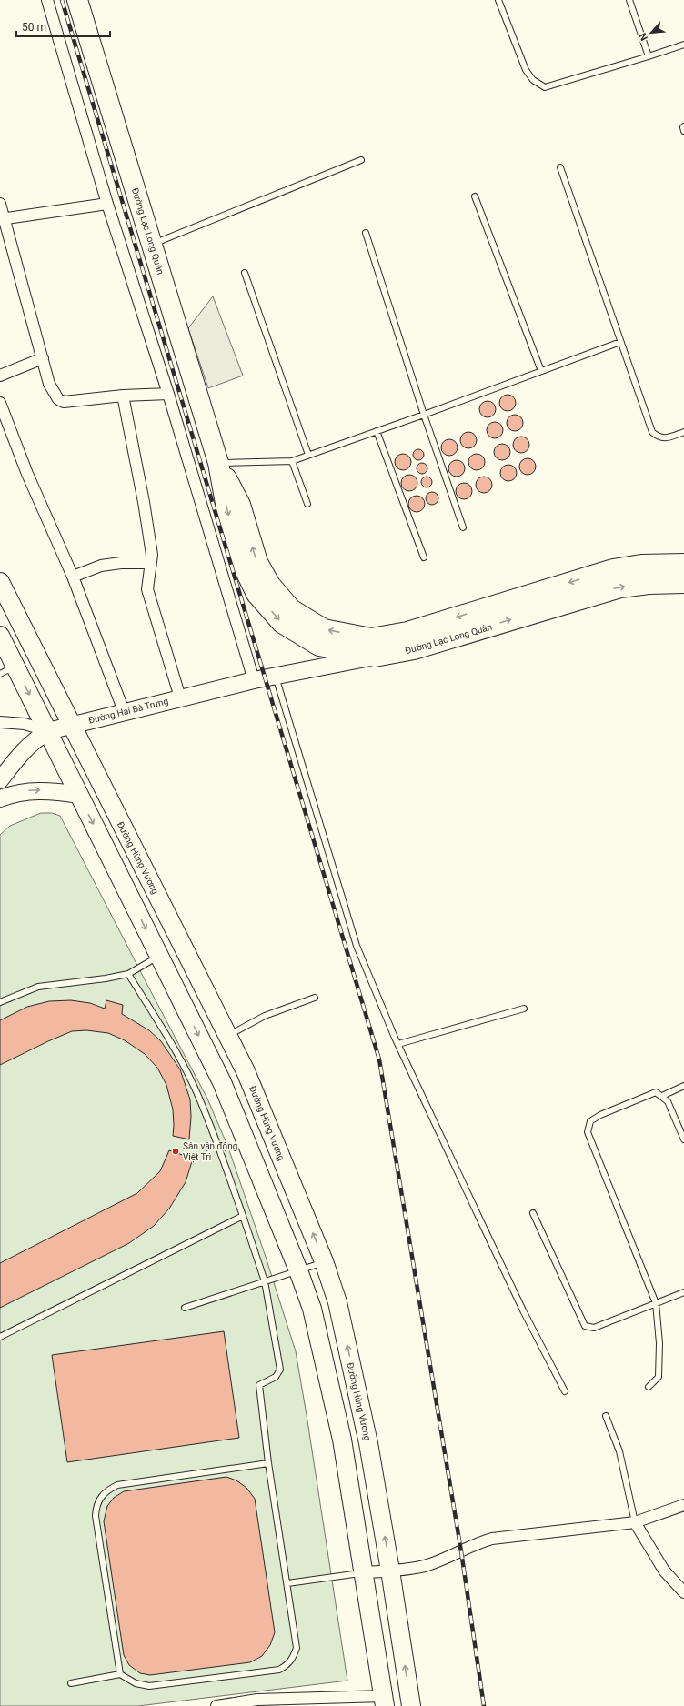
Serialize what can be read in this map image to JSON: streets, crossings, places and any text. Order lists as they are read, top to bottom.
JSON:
{
  "streets": {
    "highway": ["Đường Lạc Long Quân"],
    "main road": ["Đường Hùng Vương"],
    "street": ["Đường Hai Bà Trưng"]
  },
  "crossings": [
    ["Đường Lạc Long Quân", "Đường Hai Bà Trưng"],
    ["Đường Hai Bà Trưng", "Đường Hùng Vương"]
  ],
  "places": ["Sân vận động Việt Trì"],
  "scale_bar": "50 m",
  "north": "bottom left"
}
